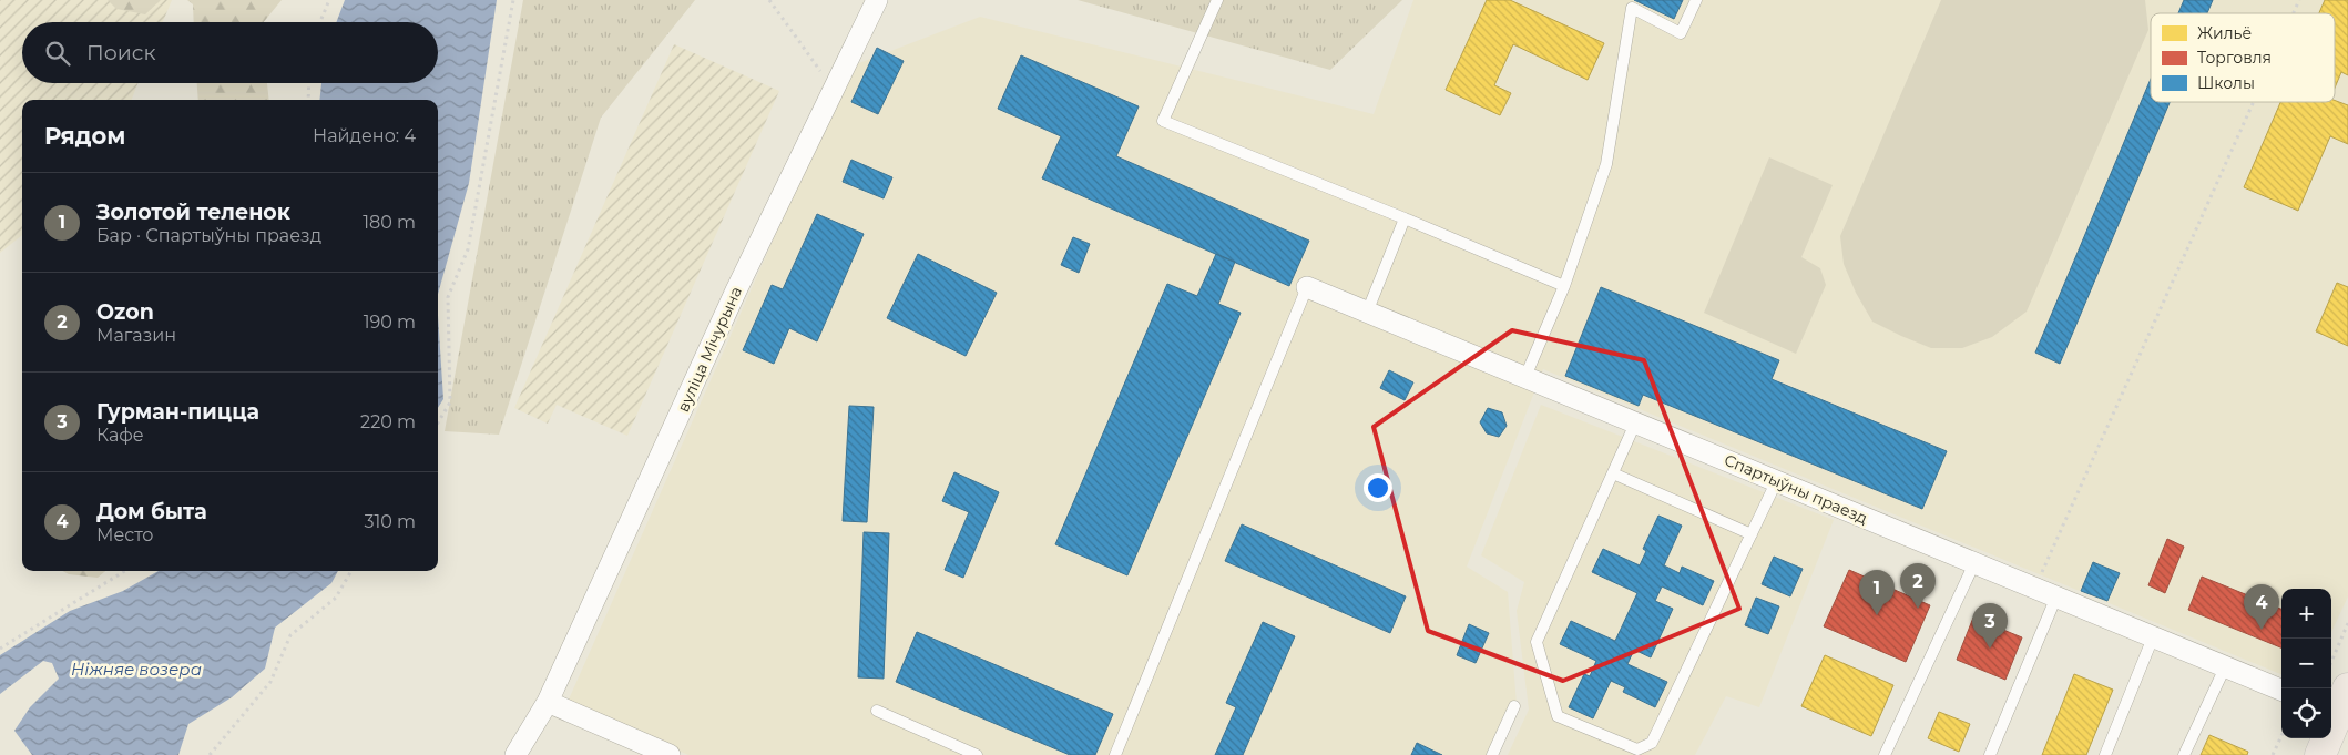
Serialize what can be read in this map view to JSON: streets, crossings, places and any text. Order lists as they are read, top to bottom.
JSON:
{
  "streets": {
    "street": ["вуліца Мічурына", "Спартыўны праезд"]
  },
  "water": ["Ніжняе возера"],
  "legend": ["Жильё", "Торговля", "Школы"],
  "page": {
    "search": "Поиск",
    "heading": ["Рядом", "Найдено: 4"],
    "list": [
      {
        "mark": "1",
        "name": "Золотой теленок",
        "note": "Бар · Спартыўны праезд",
        "value": "180 m"
      },
      {
        "mark": "2",
        "name": "Ozon",
        "note": "Магазин",
        "value": "190 m"
      },
      {
        "mark": "3",
        "name": "Гурман-пицца",
        "note": "Кафе",
        "value": "220 m"
      },
      {
        "mark": "4",
        "name": "Дом быта",
        "note": "Место",
        "value": "310 m"
      }
    ],
    "pins": [
      "2",
      "1",
      "4",
      "3"
    ],
    "map_buttons": ["+", "−"]
  }
}
